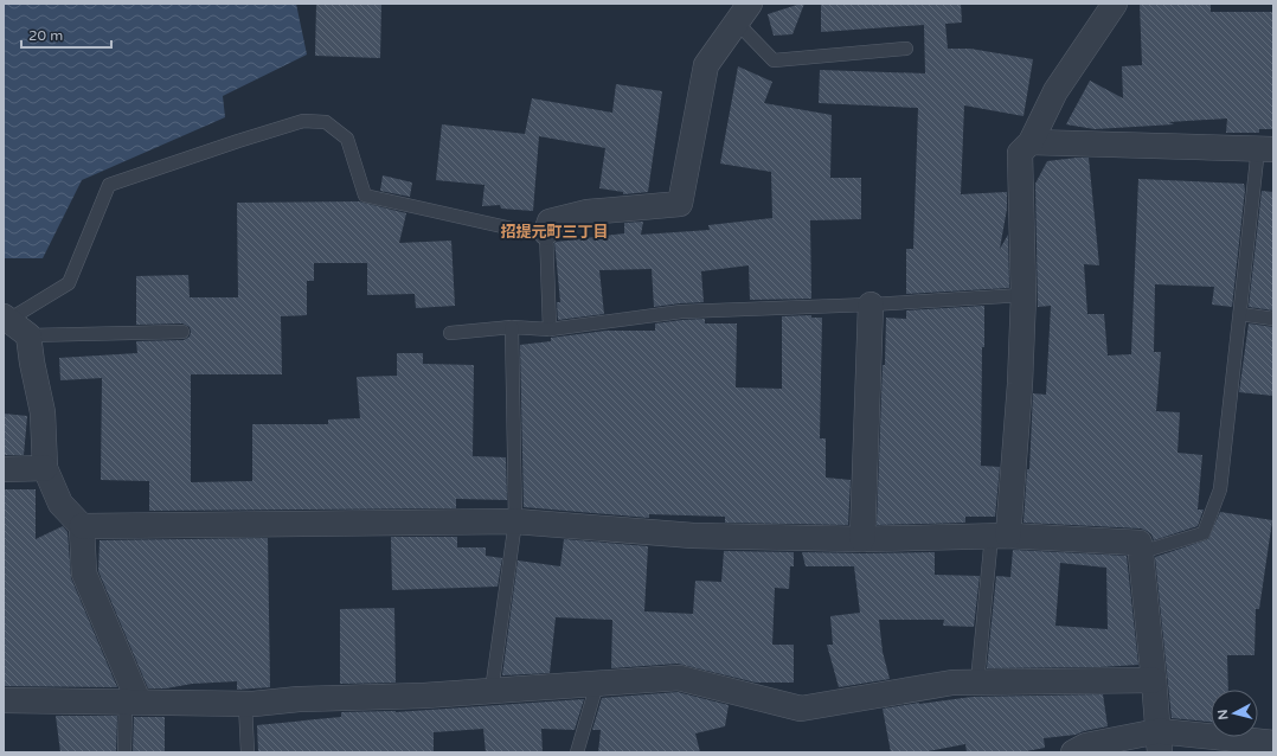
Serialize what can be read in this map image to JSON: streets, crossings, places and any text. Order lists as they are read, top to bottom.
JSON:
{
  "districts": ["招提元町三丁目"],
  "scale_bar": "20 m",
  "north": "left"
}
